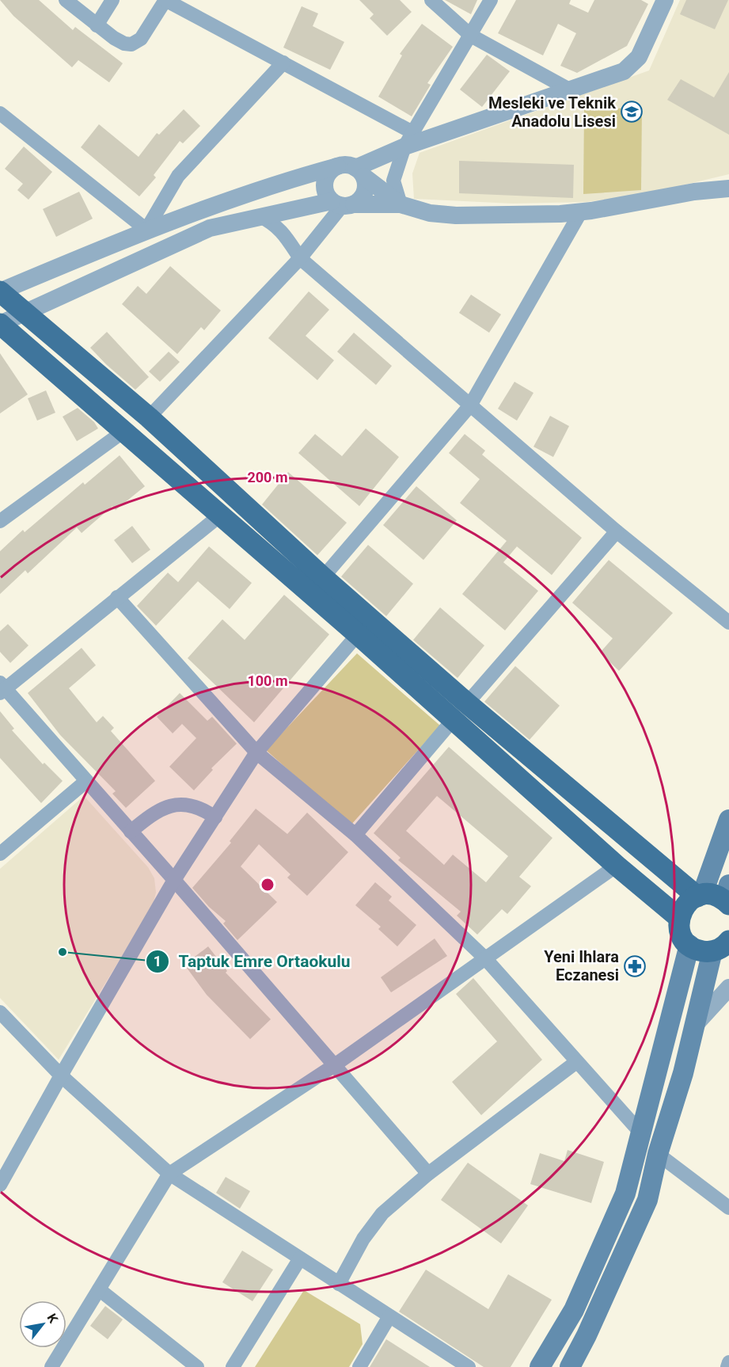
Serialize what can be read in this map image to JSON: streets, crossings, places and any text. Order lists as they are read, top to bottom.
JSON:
{
  "places": {
    "school or university": ["Mesleki ve Teknik Anadolu Lisesi"],
    "other": ["Taptuk Emre Ortaokulu"],
    "pharmacy": ["Yeni Ihlara Eczanesi"]
  },
  "north": "top right",
  "rings": ["200 m", "100 m"]
}
